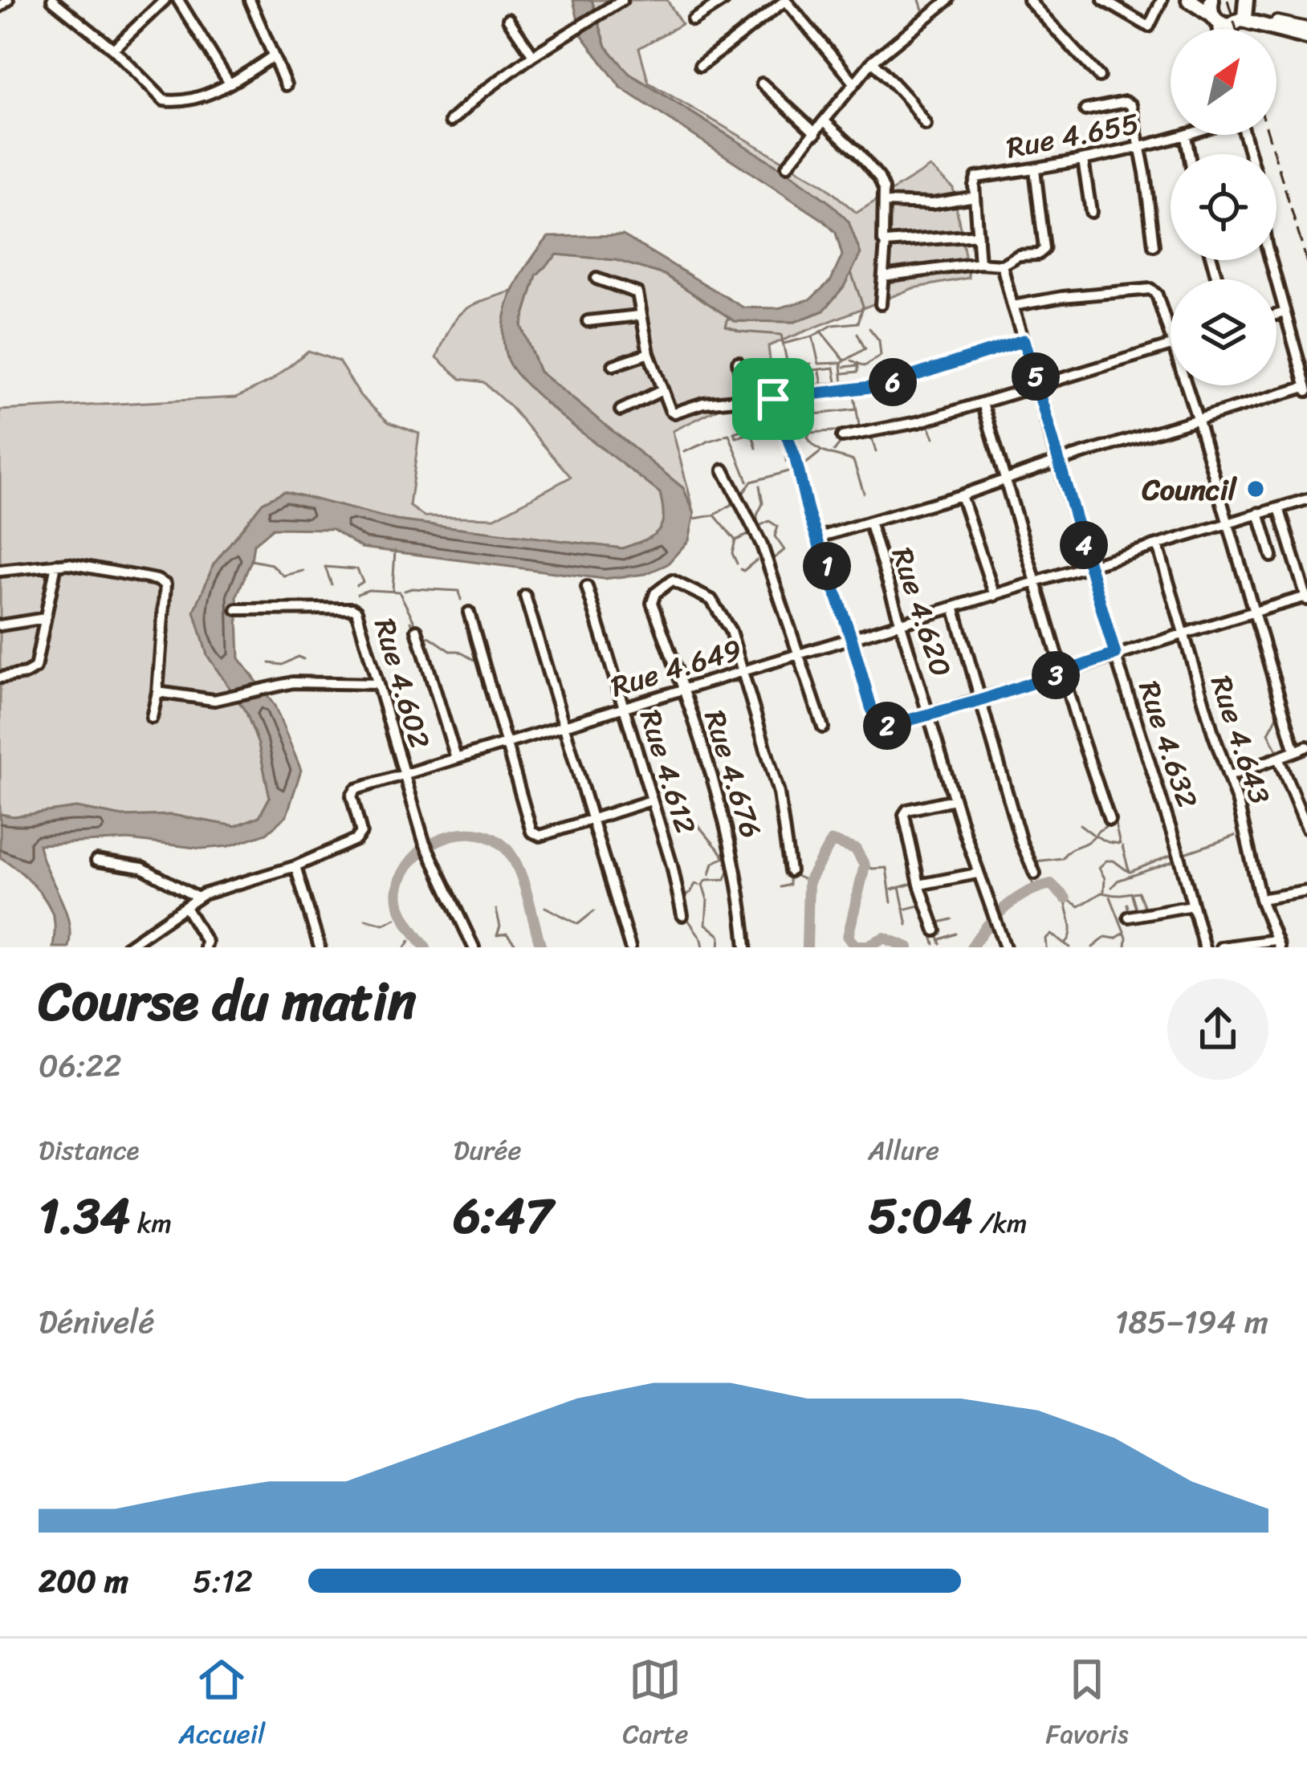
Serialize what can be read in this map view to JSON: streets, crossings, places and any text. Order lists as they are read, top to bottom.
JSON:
{
  "streets": {
    "street": [
      "Rue 4.655",
      "Rue 4.620",
      "Rue 4.649",
      "Rue 4.602",
      "Rue 4.643",
      "Rue 4.632",
      "Rue 4.612",
      "Rue 4.676"
    ]
  },
  "crossings": [
    ["Rue 4.620", "Rue 4.649"],
    ["Rue 4.620", "Rue 4.632"],
    ["Rue 4.649", "Rue 4.602"],
    ["Rue 4.649", "Rue 4.643"],
    ["Rue 4.649", "Rue 4.632"],
    ["Rue 4.649", "Rue 4.612"],
    ["Rue 4.649", "Rue 4.676"]
  ],
  "places": ["Council"],
  "north": "top right",
  "page": {
    "pins": [
      "5",
      "6",
      "4",
      "1",
      "3",
      "2"
    ],
    "heading": ["Course du matin", "06:22"],
    "stats": [
      ["Distance", "1.34 km"],
      ["Durée", "6:47"],
      ["Allure", "5:04 /km"]
    ],
    "chart": ["Dénivelé", "185–194 m"],
    "list": [
      {
        "name": "200 m",
        "note": "5:12"
      }
    ],
    "tabs": ["Accueil", "Carte", "Favoris"]
  }
}
